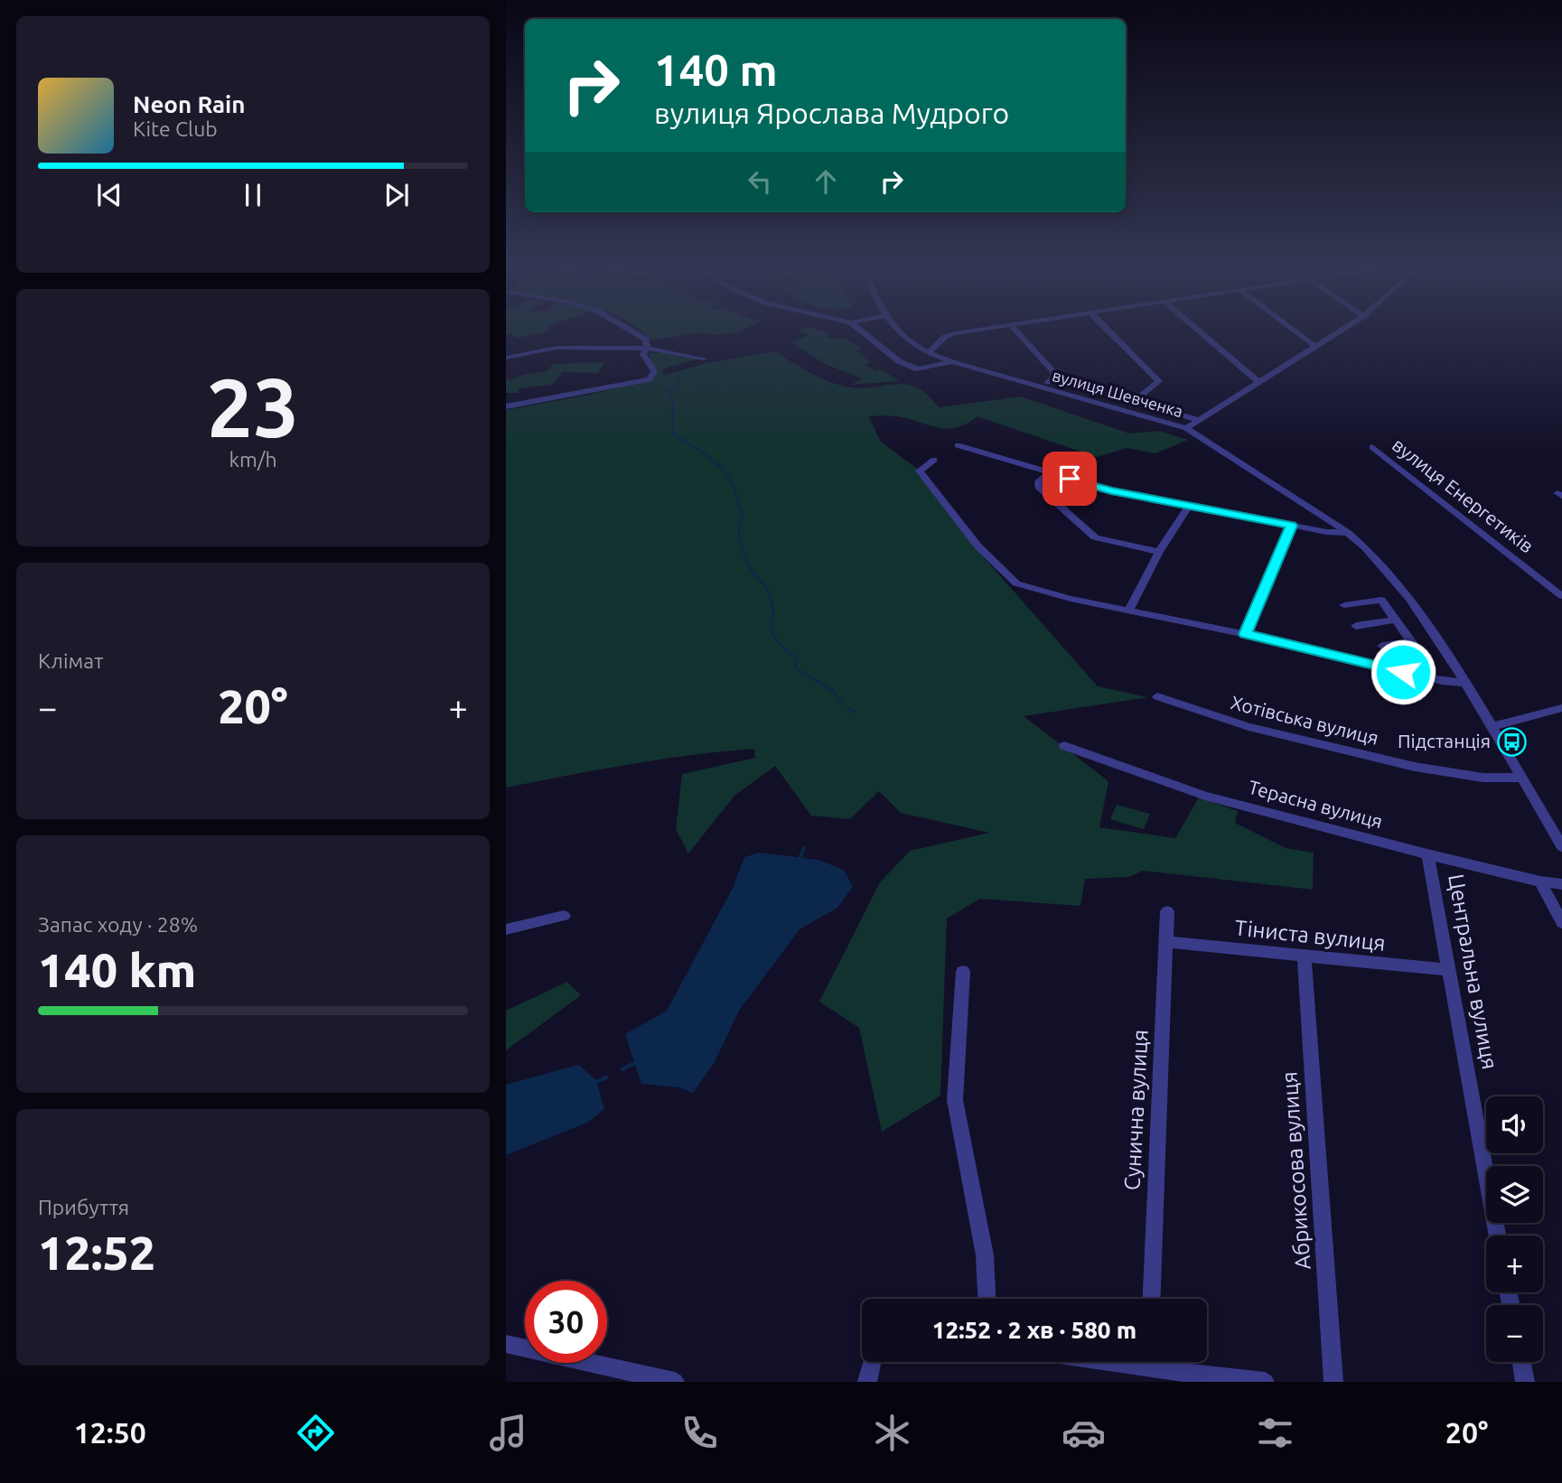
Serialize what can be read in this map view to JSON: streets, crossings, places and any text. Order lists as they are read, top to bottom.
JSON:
{
  "streets": {
    "street": [
      "вулиця Шевченка",
      "вулиця Енергетиків",
      "Хотівська вулиця",
      "Терасна вулиця",
      "Тіниста вулиця",
      "Центральна вулиця",
      "Сунична вулиця",
      "Абрикосова вулиця"
    ]
  },
  "crossings": [
    ["вулиця Шевченка", "Хотівська вулиця"],
    ["Терасна вулиця", "Центральна вулиця"],
    ["Тіниста вулиця", "Центральна вулиця"],
    ["Тіниста вулиця", "Сунична вулиця"],
    ["Тіниста вулиця", "Абрикосова вулиця"]
  ],
  "places": {
    "bus stop": ["Підстанція"]
  },
  "page": {
    "turn": ["140 m", "вулиця Ярослава Мудрого"],
    "song": ["Neon Rain", "Kite Club"],
    "tile": [
      ["23", "km/h"],
      "Клімат",
      ["Запас ходу · 28%", "140 km"],
      ["Прибуття", "12:52"]
    ],
    "heat": ["−", "20°", "+"],
    "map_buttons": ["+", "−"],
    "limit": "30",
    "trip": "12:52 · 2 хв · 580 m",
    "tabs": ["12:50", "20°"]
  }
}
